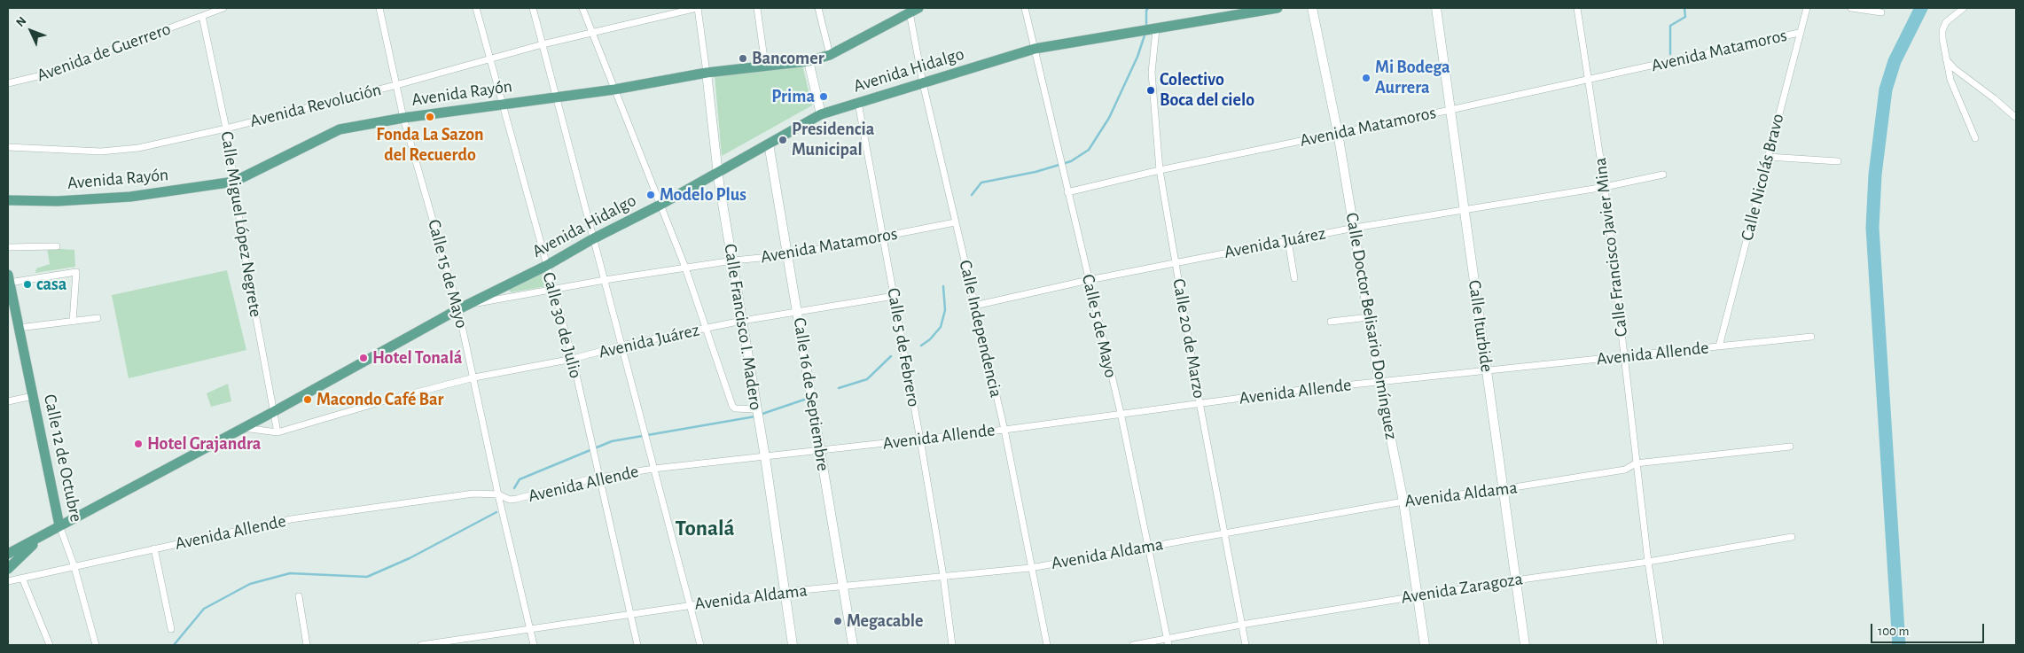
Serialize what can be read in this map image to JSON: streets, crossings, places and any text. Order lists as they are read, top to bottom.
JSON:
{
  "streets": {
    "main road": ["Avenida Hidalgo", "Avenida Rayón", "Calle 12 de Octubre"],
    "street": [
      "Avenida Matamoros",
      "Avenida de Guerrero",
      "Avenida Revolución",
      "Calle Nicolás Bravo",
      "Calle Miguel López Negrete",
      "Avenida Juárez",
      "Calle Francisco Javier Mina",
      "Calle 15 de Mayo",
      "Calle 30 de Julio",
      "Calle 5 de Mayo",
      "Calle Doctor Belisario Domínguez",
      "Calle Iturbide",
      "Calle Francisco I. Madero",
      "Calle Independencia",
      "Calle 20 de Marzo",
      "Calle 5 de Febrero",
      "Avenida Allende",
      "Calle 16 de Septiembre",
      "Avenida Aldama",
      "Avenida Zaragoza"
    ]
  },
  "crossings": [
    ["Avenida Matamoros", "Avenida Hidalgo"],
    ["Avenida Matamoros", "Calle Nicolás Bravo"],
    ["Avenida Matamoros", "Calle Francisco Javier Mina"],
    ["Avenida Matamoros", "Calle 15 de Mayo"],
    ["Avenida Matamoros", "Calle 30 de Julio"],
    ["Avenida Matamoros", "Calle 5 de Mayo"],
    ["Avenida Matamoros", "Calle Doctor Belisario Domínguez"],
    ["Avenida Matamoros", "Calle Iturbide"],
    ["Avenida Matamoros", "Calle Francisco I. Madero"],
    ["Avenida Matamoros", "Calle Independencia"],
    ["Avenida Matamoros", "Calle 20 de Marzo"],
    ["Avenida Matamoros", "Calle 5 de Febrero"],
    ["Avenida Matamoros", "Calle 16 de Septiembre"],
    ["Avenida de Guerrero", "Calle Miguel López Negrete"],
    ["Avenida Hidalgo", "Calle Miguel López Negrete"],
    ["Avenida Hidalgo", "Calle 15 de Mayo"],
    ["Avenida Hidalgo", "Calle 30 de Julio"],
    ["Avenida Hidalgo", "Calle 5 de Mayo"],
    ["Avenida Hidalgo", "Calle Francisco I. Madero"],
    ["Avenida Hidalgo", "Calle Independencia"],
    ["Avenida Hidalgo", "Calle 20 de Marzo"],
    ["Avenida Hidalgo", "Calle 5 de Febrero"],
    ["Avenida Hidalgo", "Calle 16 de Septiembre"],
    ["Avenida Hidalgo", "Calle 12 de Octubre"],
    ["Avenida Rayón", "Calle Miguel López Negrete"],
    ["Avenida Rayón", "Calle 15 de Mayo"],
    ["Avenida Rayón", "Calle 30 de Julio"],
    ["Avenida Rayón", "Calle Francisco I. Madero"],
    ["Avenida Rayón", "Calle Independencia"],
    ["Avenida Revolución", "Calle Miguel López Negrete"],
    ["Avenida Revolución", "Calle 15 de Mayo"],
    ["Avenida Revolución", "Calle 30 de Julio"],
    ["Avenida Revolución", "Calle Francisco I. Madero"],
    ["Calle Nicolás Bravo", "Avenida Allende"],
    ["Calle Miguel López Negrete", "Avenida Juárez"],
    ["Avenida Juárez", "Calle Francisco Javier Mina"],
    ["Avenida Juárez", "Calle 15 de Mayo"],
    ["Avenida Juárez", "Calle 30 de Julio"],
    ["Avenida Juárez", "Calle 5 de Mayo"],
    ["Avenida Juárez", "Calle Doctor Belisario Domínguez"],
    ["Avenida Juárez", "Calle Iturbide"],
    ["Avenida Juárez", "Calle Francisco I. Madero"],
    ["Avenida Juárez", "Calle Independencia"],
    ["Avenida Juárez", "Calle 20 de Marzo"],
    ["Avenida Juárez", "Calle 5 de Febrero"],
    ["Avenida Juárez", "Calle 16 de Septiembre"],
    ["Calle Francisco Javier Mina", "Avenida Allende"],
    ["Calle Francisco Javier Mina", "Avenida Aldama"],
    ["Calle Francisco Javier Mina", "Avenida Zaragoza"],
    ["Calle 15 de Mayo", "Avenida Allende"],
    ["Calle 15 de Mayo", "Avenida Aldama"],
    ["Calle 30 de Julio", "Avenida Allende"],
    ["Calle 30 de Julio", "Avenida Aldama"],
    ["Calle 5 de Mayo", "Avenida Allende"],
    ["Calle 5 de Mayo", "Avenida Aldama"],
    ["Calle 5 de Mayo", "Avenida Zaragoza"],
    ["Calle Doctor Belisario Domínguez", "Avenida Allende"],
    ["Calle Doctor Belisario Domínguez", "Avenida Aldama"],
    ["Calle Doctor Belisario Domínguez", "Avenida Zaragoza"],
    ["Calle Iturbide", "Avenida Allende"],
    ["Calle Iturbide", "Avenida Aldama"],
    ["Calle Iturbide", "Avenida Zaragoza"],
    ["Calle Francisco I. Madero", "Avenida Allende"],
    ["Calle Francisco I. Madero", "Avenida Aldama"],
    ["Calle Independencia", "Avenida Allende"],
    ["Calle Independencia", "Avenida Aldama"],
    ["Calle 20 de Marzo", "Avenida Allende"],
    ["Calle 20 de Marzo", "Avenida Aldama"],
    ["Calle 20 de Marzo", "Avenida Zaragoza"],
    ["Calle 5 de Febrero", "Avenida Allende"],
    ["Calle 5 de Febrero", "Avenida Aldama"],
    ["Avenida Allende", "Calle 16 de Septiembre"],
    ["Avenida Allende", "Calle 12 de Octubre"],
    ["Calle 16 de Septiembre", "Avenida Aldama"]
  ],
  "districts": ["Tonalá"],
  "places": [
    "Bancomer",
    "Mi Bodega Aurrera",
    "Colectivo Boca del cielo",
    "Prima",
    "Fonda La Sazon del Recuerdo",
    "Presidencia Municipal",
    "Modelo Plus",
    "casa",
    "Hotel Tonalá",
    "Macondo Café Bar",
    "Hotel Grajandra",
    "Megacable"
  ],
  "scale_bar": "100 m",
  "north": "top left"
}
